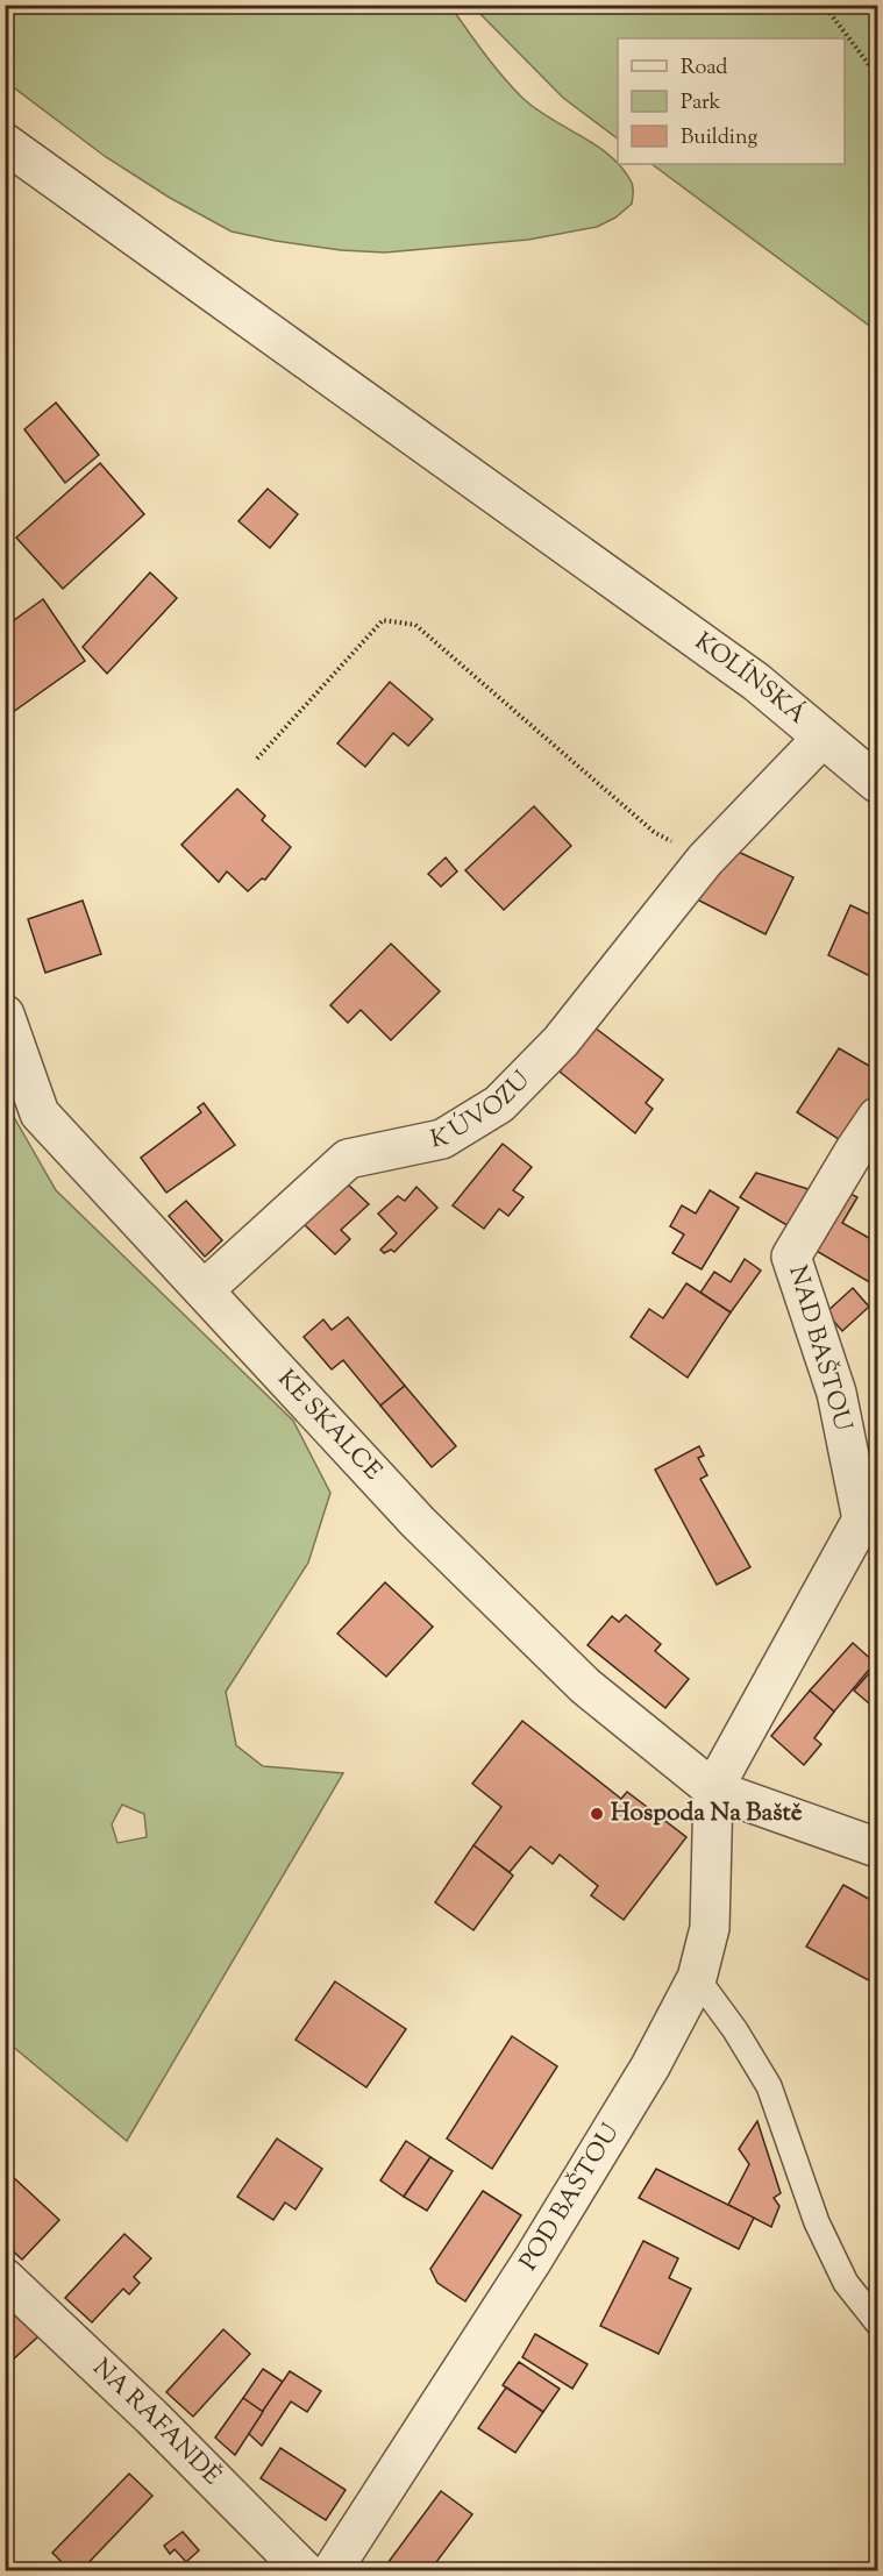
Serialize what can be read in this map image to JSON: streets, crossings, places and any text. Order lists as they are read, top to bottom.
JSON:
{
  "streets": {
    "street": [
      "KOLÍNSKÁ",
      "K ÚVOZU",
      "NAD BAŠTOU",
      "KE SKALCE",
      "POD BAŠTOU",
      "NA RAFANDĚ"
    ]
  },
  "crossings": [
    ["KOLÍNSKÁ", "K ÚVOZU"],
    ["K ÚVOZU", "KE SKALCE"],
    ["NAD BAŠTOU", "KE SKALCE"],
    ["NAD BAŠTOU", "POD BAŠTOU"],
    ["KE SKALCE", "POD BAŠTOU"]
  ],
  "places": ["Hospoda Na Baště"],
  "legend": ["Road", "Park", "Building"]
}
